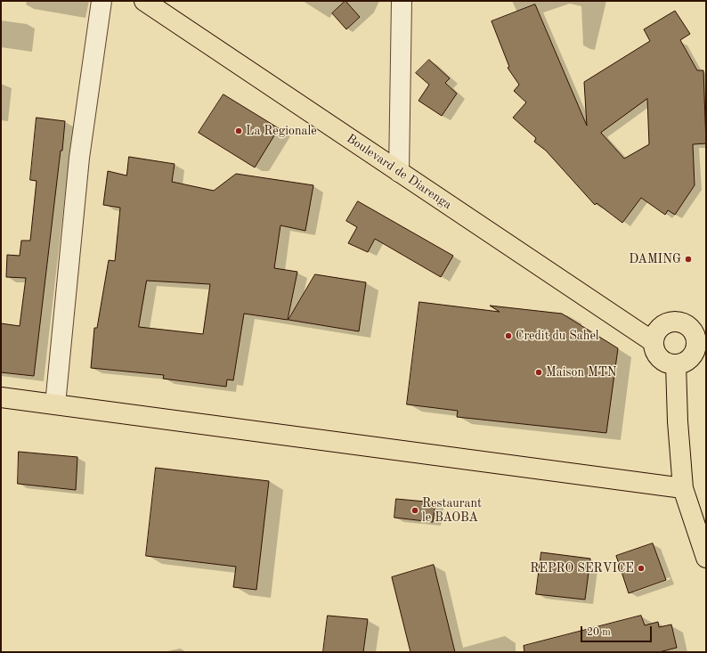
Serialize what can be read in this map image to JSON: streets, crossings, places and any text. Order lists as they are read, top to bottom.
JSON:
{
  "streets": {
    "main road": ["Boulevard de Diarenga"]
  },
  "places": [
    "La Regionale",
    "DAMING",
    "Credit du Sahel",
    "Maison MTN",
    "Restaurant le BAOBA",
    "REPRO SERVICE"
  ],
  "scale_bar": "20 m"
}
